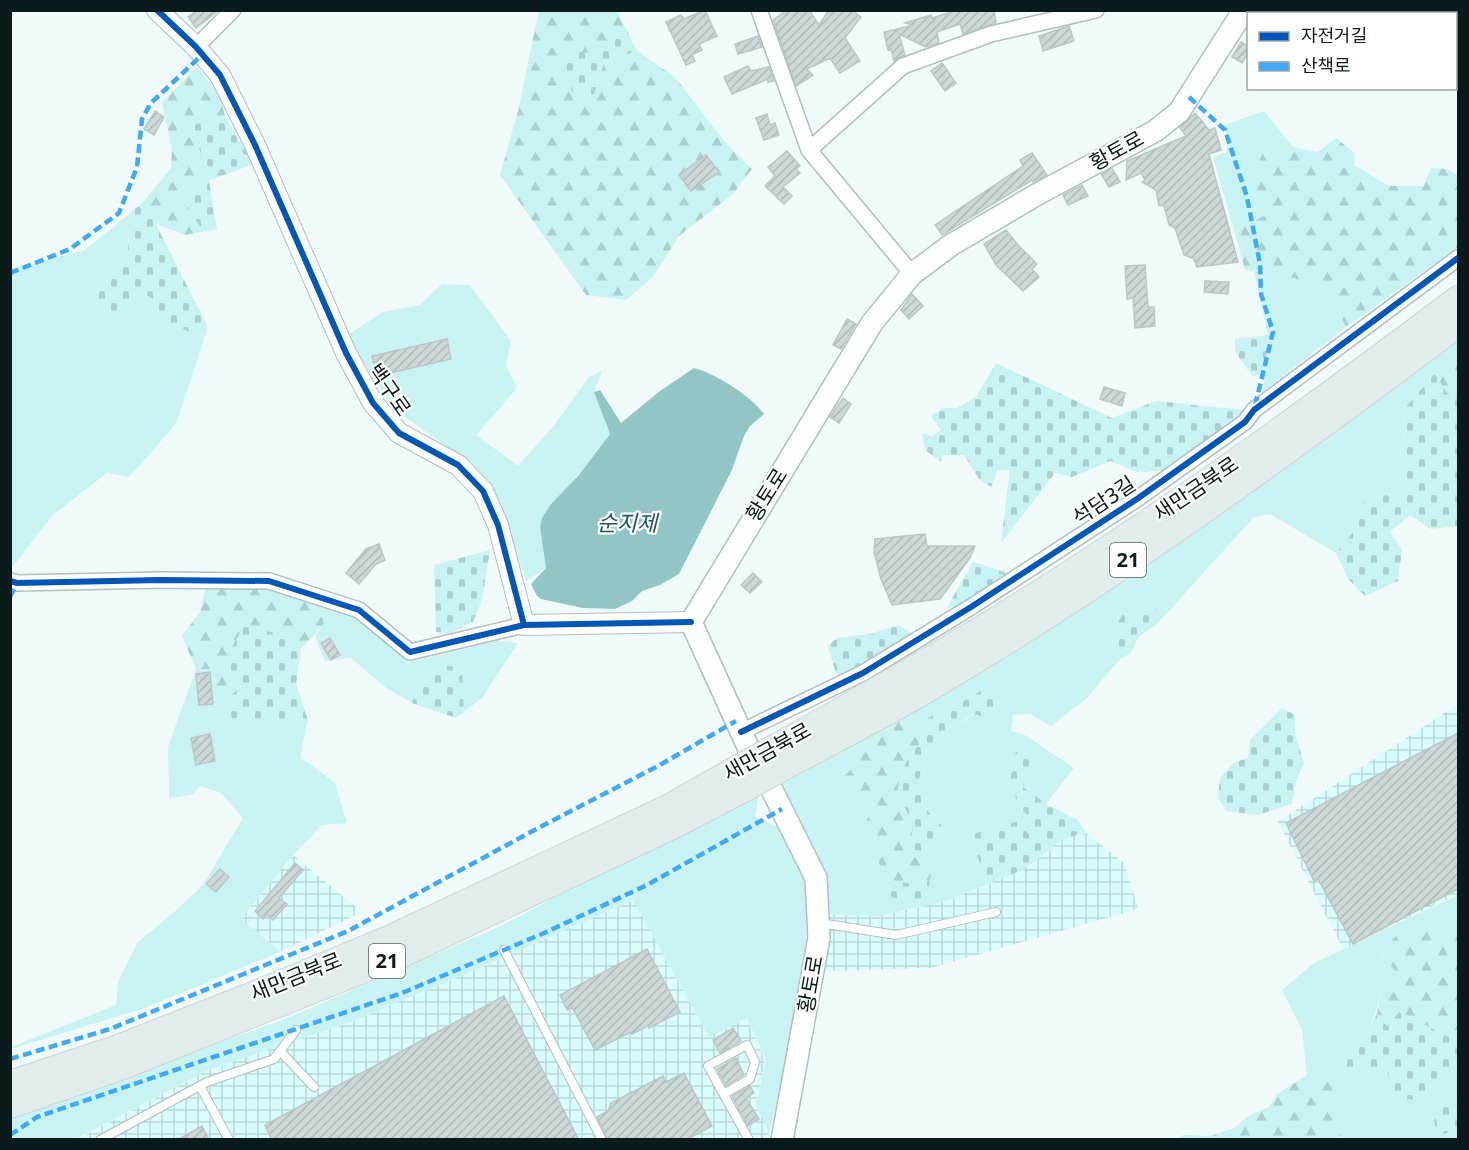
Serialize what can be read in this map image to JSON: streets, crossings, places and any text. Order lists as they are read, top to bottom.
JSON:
{
  "streets": {
    "highway": ["새만금북로", "21"],
    "main road": ["황토로"],
    "street": ["백구로", "석담3길"]
  },
  "crossings": [
    ["황토로", "석담3길"]
  ],
  "water": ["순지제"],
  "legend": ["자전거길", "산책로"]
}
